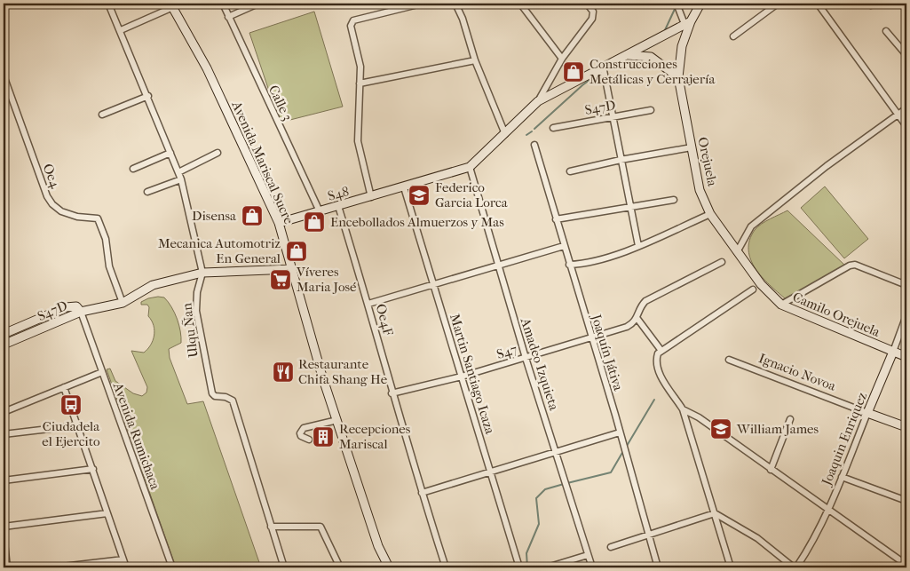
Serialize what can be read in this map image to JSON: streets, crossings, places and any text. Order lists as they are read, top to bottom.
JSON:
{
  "streets": {
    "street": [
      "Calle 3",
      "S47D",
      "Orejuela",
      "Avenida Mariscal Sucre",
      "Oe4",
      "S48",
      "Camilo Orejuela",
      "Oe4F",
      "Ulqu Ñan",
      "S47",
      "Joaquín Játiva",
      "Amadeo Izquieta",
      "Ignacio Novoa",
      "Martin Santiago Icaza",
      "Avenida Rumichaca",
      "Joaquin Enriquez"
    ]
  },
  "crossings": [
    ["Calle 3", "S48"],
    ["S47D", "Avenida Rumichaca"],
    ["Orejuela", "Camilo Orejuela"],
    ["Avenida Mariscal Sucre", "S48"],
    ["S48", "Oe4F"],
    ["S48", "Amadeo Izquieta"],
    ["S48", "Martin Santiago Icaza"],
    ["Camilo Orejuela", "Joaquin Enriquez"],
    ["Oe4F", "S47"],
    ["S47", "Joaquín Játiva"],
    ["S47", "Amadeo Izquieta"],
    ["S47", "Martin Santiago Icaza"],
    ["Ignacio Novoa", "Joaquin Enriquez"]
  ],
  "places": {
    "shop": [
      "Construcciones Metálicas y Cerrajería",
      "Disensa",
      "Encebollados Almuerzos y Mas",
      "Mecanica Automotriz En General"
    ],
    "school or university": ["Federico Garcia Lorca", "William James"],
    "supermarket": ["Víveres Maria José"],
    "restaurant": ["Restaurante Chifa Shang He"],
    "bus stop": ["Ciudadela el Ejercito"],
    "building": ["Recepciones Mariscal"]
  }
}
